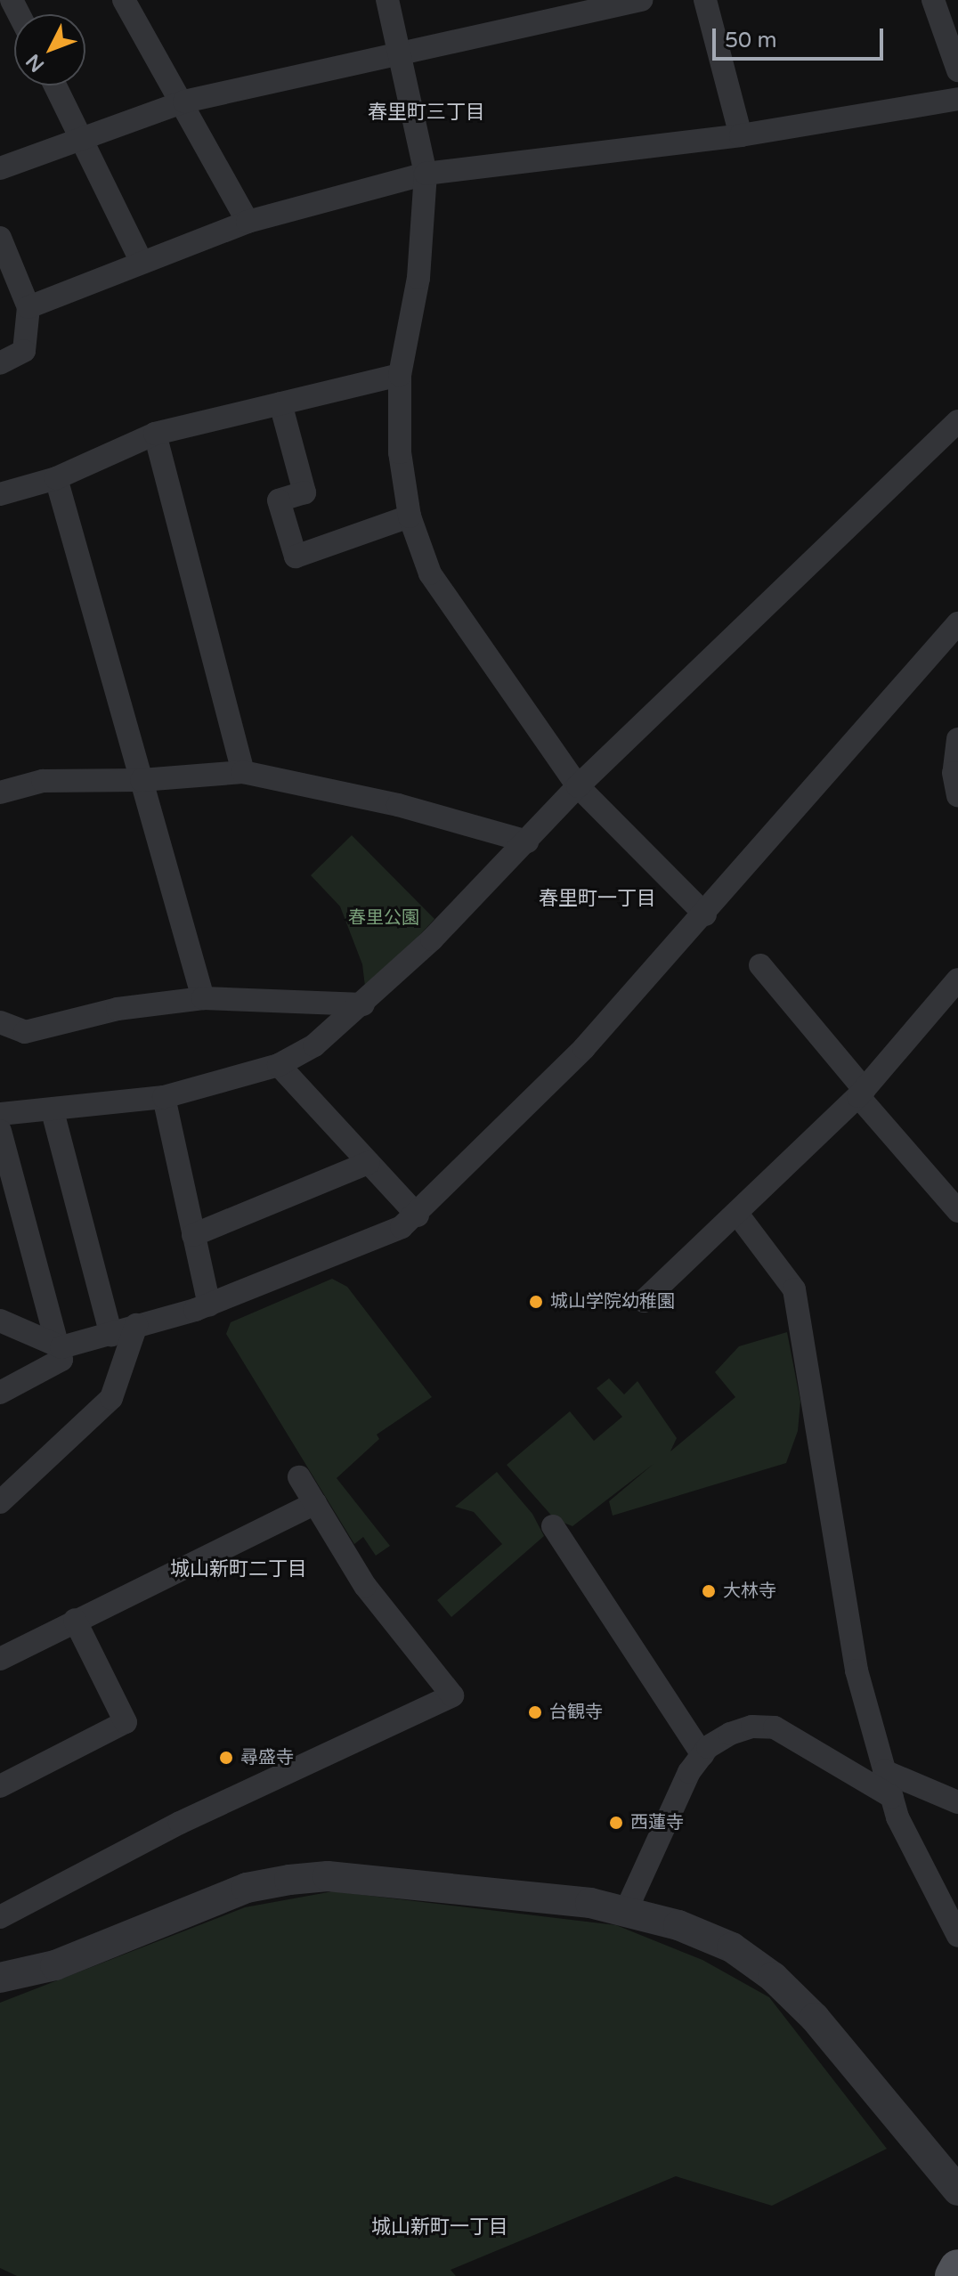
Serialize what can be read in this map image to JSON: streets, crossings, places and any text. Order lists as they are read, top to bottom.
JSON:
{
  "districts": [
    "春里町三丁目",
    "春里町一丁目",
    "城山新町二丁目",
    "城山新町一丁目"
  ],
  "parks": ["春里公園"],
  "places": [
    "城山学院幼稚園",
    "大林寺",
    "台観寺",
    "尋盛寺",
    "西蓮寺"
  ],
  "scale_bar": "50 m",
  "north": "bottom left"
}
